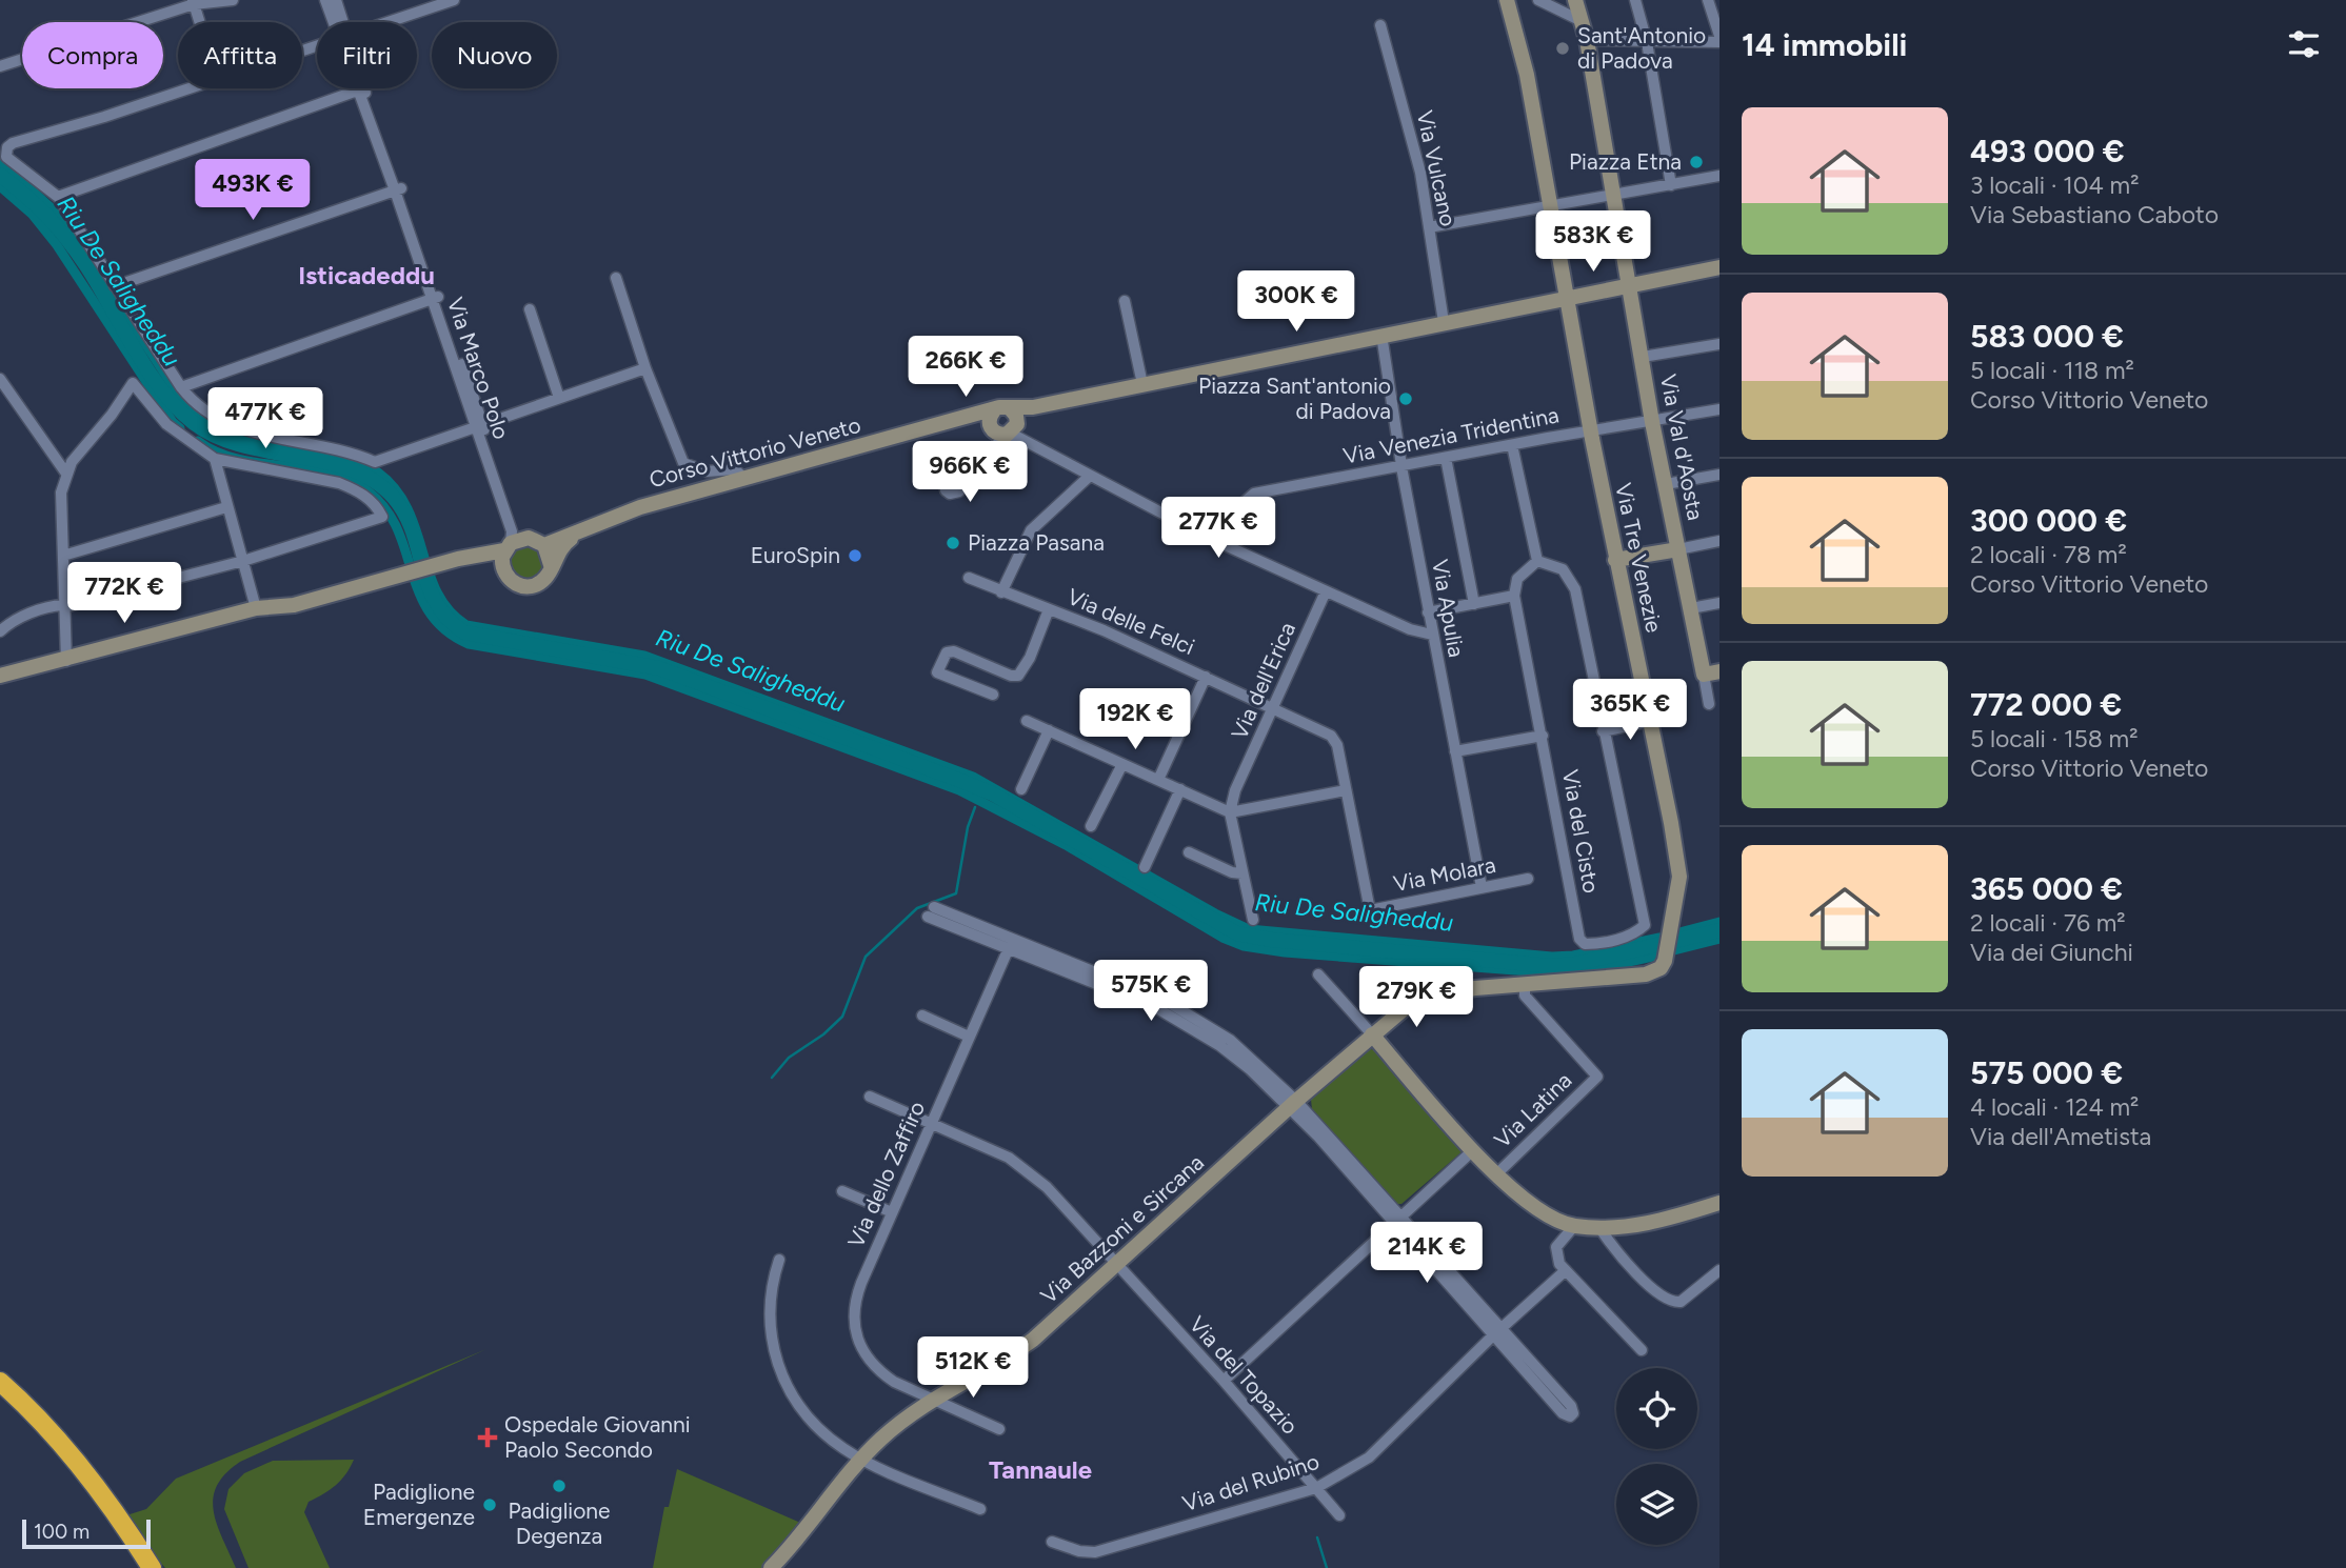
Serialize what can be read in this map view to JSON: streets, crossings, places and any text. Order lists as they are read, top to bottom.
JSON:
{
  "streets": {
    "street": [
      "Via Vulcano",
      "Via Marco Polo",
      "Via Venezia Tridentina",
      "Via Val d'Aosta",
      "Corso Vittorio Veneto",
      "Via Tre Venezie",
      "Via Apulia",
      "Via delle Felci",
      "Via dell'Erica",
      "Via del Cisto",
      "Via Molara",
      "Via Latina",
      "Via dello Zaffiro",
      "Via Bazzoni e Sircana",
      "Via del Topazio",
      "Via del Rubino"
    ]
  },
  "crossings": [
    ["Via Vulcano", "Corso Vittorio Veneto"],
    ["Via Marco Polo", "Corso Vittorio Veneto"],
    ["Via Venezia Tridentina", "Via Val d'Aosta"],
    ["Via Venezia Tridentina", "Via Tre Venezie"],
    ["Via Venezia Tridentina", "Via Apulia"],
    ["Via Val d'Aosta", "Corso Vittorio Veneto"],
    ["Corso Vittorio Veneto", "Via Tre Venezie"],
    ["Corso Vittorio Veneto", "Via Apulia"],
    ["Via Tre Venezie", "Via Latina"],
    ["Via Apulia", "Via Molara"],
    ["Via delle Felci", "Via dell'Erica"],
    ["Via delle Felci", "Via Molara"],
    ["Via dello Zaffiro", "Via Bazzoni e Sircana"],
    ["Via dello Zaffiro", "Via del Topazio"],
    ["Via Bazzoni e Sircana", "Via del Topazio"],
    ["Via del Topazio", "Via del Rubino"]
  ],
  "districts": ["Isticadeddu", "Tannaule"],
  "water": ["Riu De Saligheddu"],
  "places": {
    "other": [
      "Sant'Antonio di Padova",
      "Piazza Etna",
      "Piazza Sant'antonio di Padova",
      "Piazza Pasana",
      "EuroSpin",
      "Padiglione Degenza",
      "Padiglione Emergenze"
    ],
    "health": ["Ospedale Giovanni Paolo Secondo"]
  },
  "scale_bar": "100 m",
  "page": {
    "heading": "14 immobili",
    "chip": [
      "Compra",
      "Affitta",
      "Filtri",
      "Nuovo"
    ],
    "list": [
      {
        "name": "493 000 €",
        "note": "3 locali · 104 m² · Via Sebastiano Caboto"
      },
      {
        "name": "583 000 €",
        "note": "5 locali · 118 m² · Corso Vittorio Veneto"
      },
      {
        "name": "300 000 €",
        "note": "2 locali · 78 m² · Corso Vittorio Veneto"
      },
      {
        "name": "772 000 €",
        "note": "5 locali · 158 m² · Corso Vittorio Veneto"
      },
      {
        "name": "365 000 €",
        "note": "2 locali · 76 m² · Via dei Giunchi"
      },
      {
        "name": "575 000 €",
        "note": "4 locali · 124 m² · Via dell'Ametista"
      }
    ],
    "price": [
      "493K €",
      "583K €",
      "300K €",
      "266K €",
      "477K €",
      "966K €",
      "277K €",
      "772K €",
      "365K €",
      "192K €",
      "575K €",
      "279K €",
      "214K €",
      "512K €"
    ],
    "scale": "100 m"
  }
}
